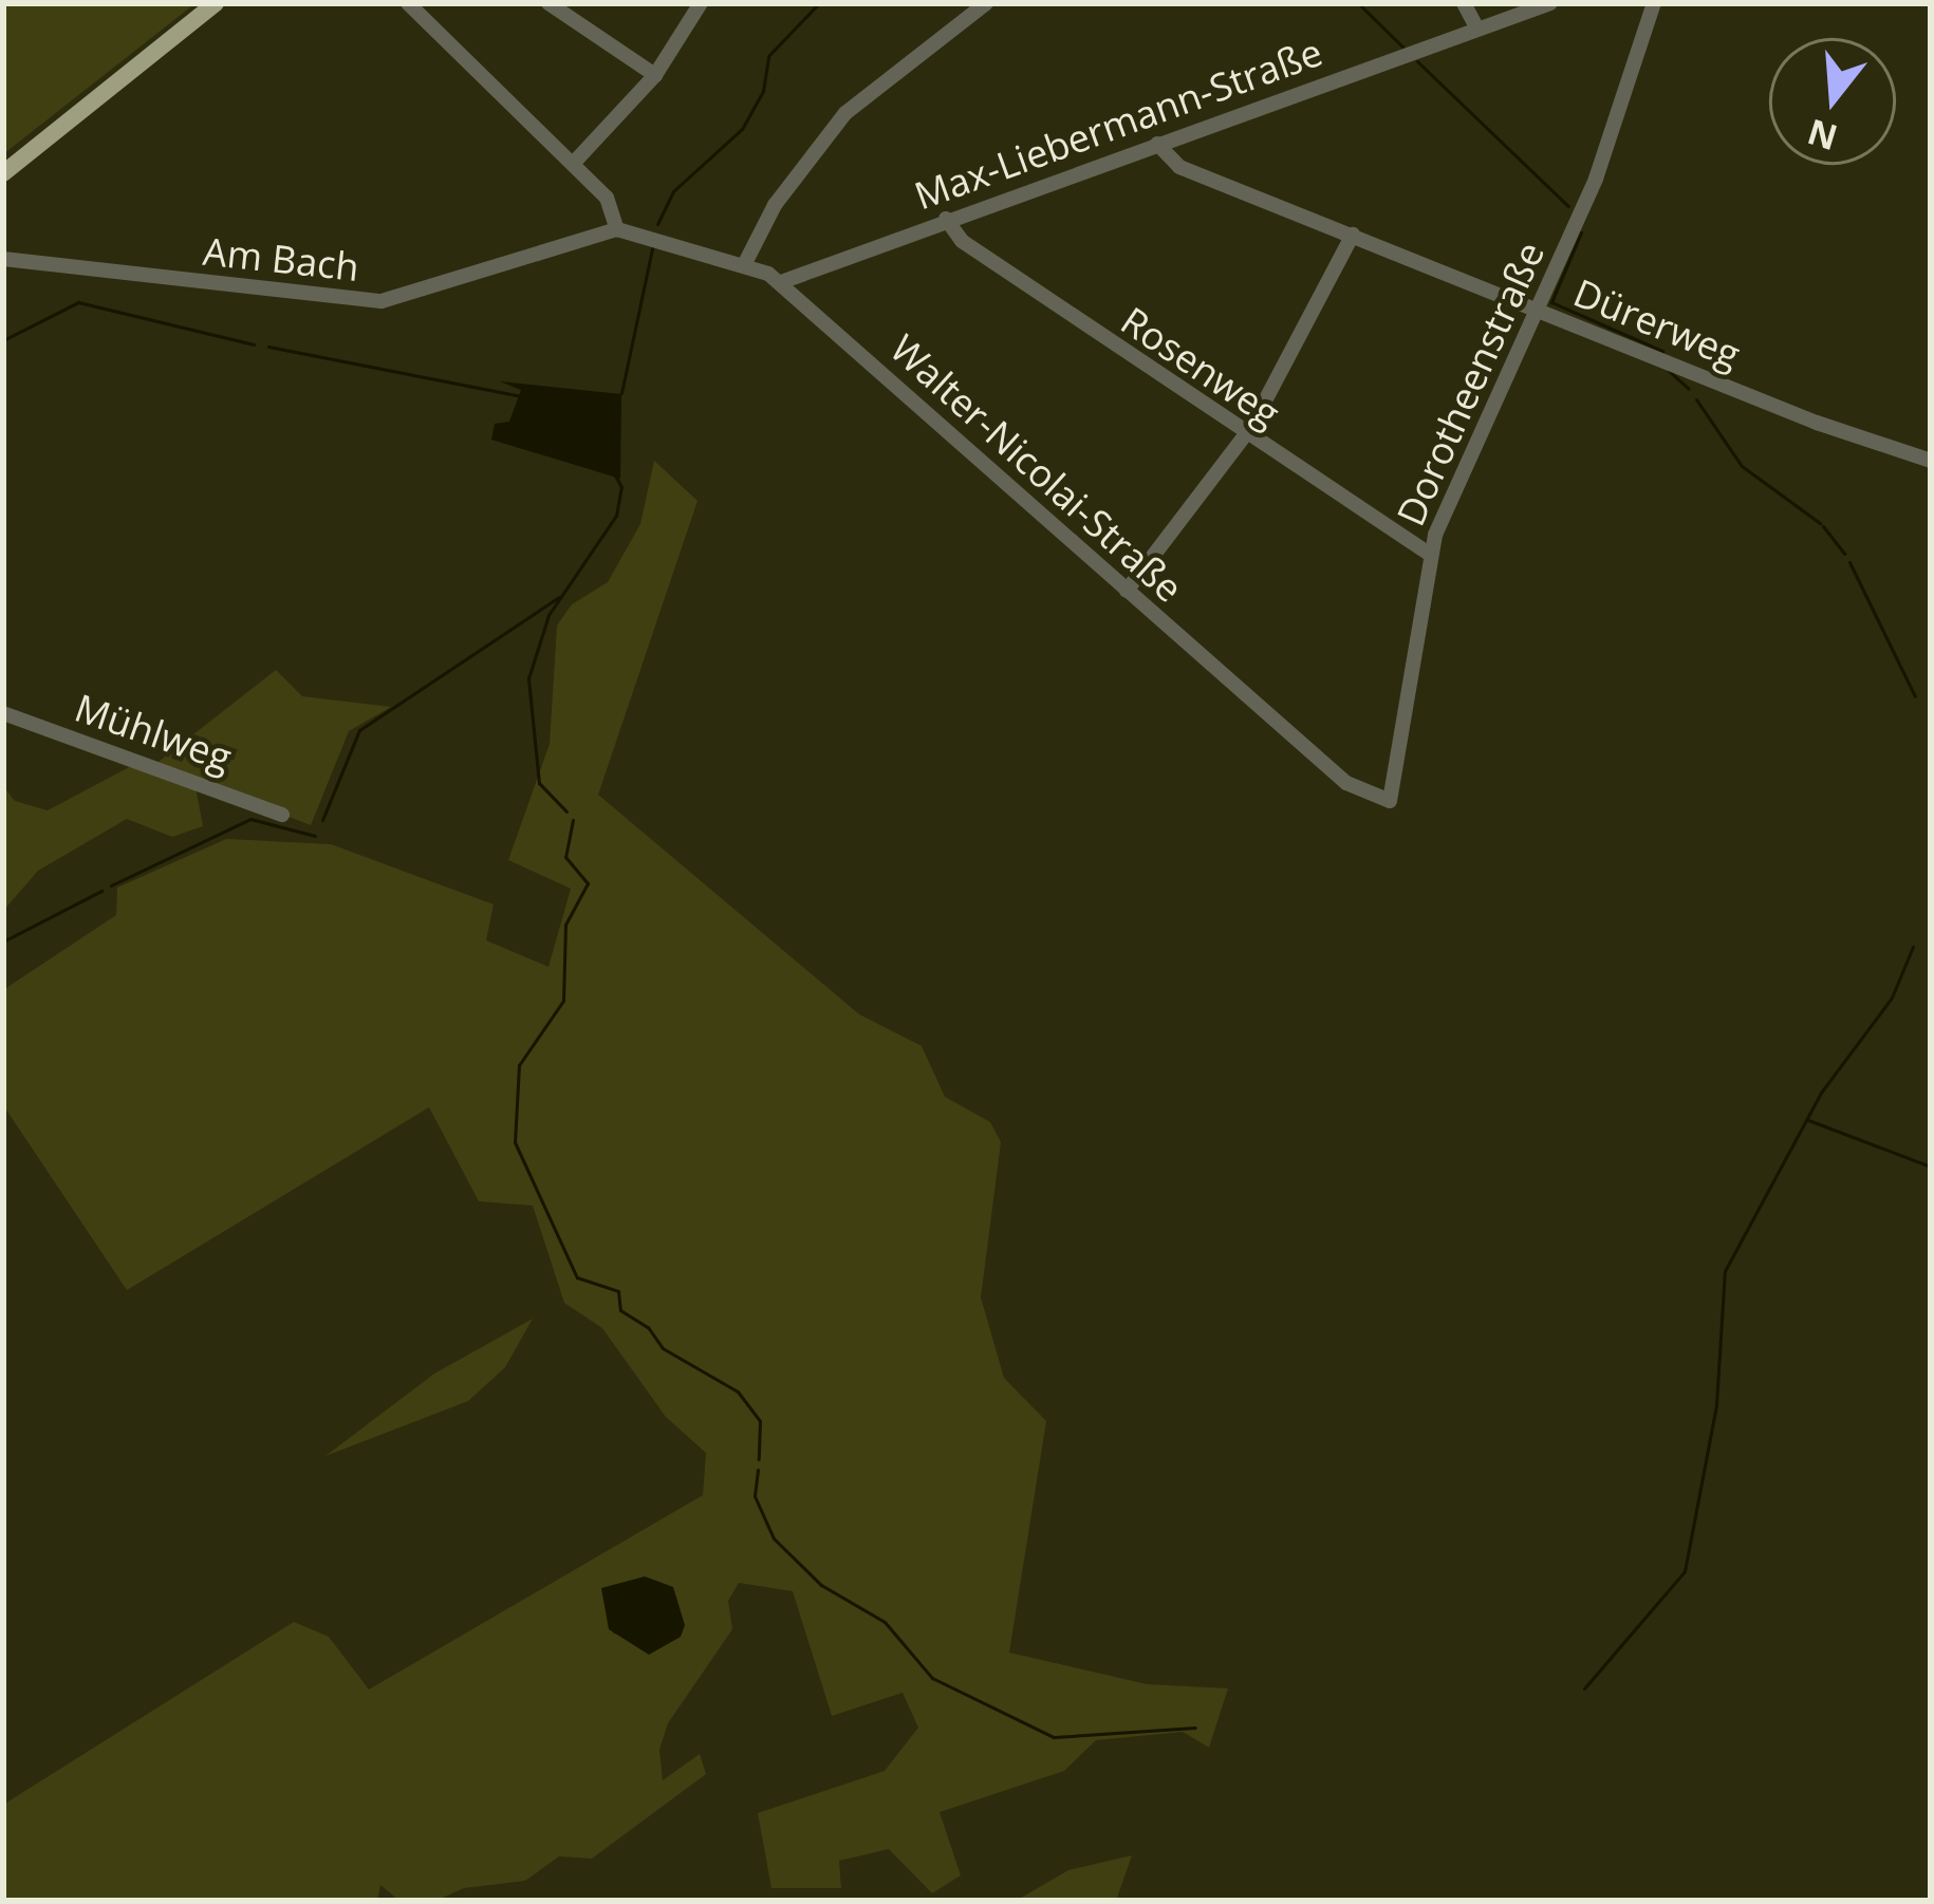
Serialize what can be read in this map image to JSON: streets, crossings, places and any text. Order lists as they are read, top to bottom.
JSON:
{
  "streets": {
    "street": [
      "Max-Liebermann-Straße",
      "Am Bach",
      "Dürerweg",
      "Rosenweg",
      "Dorotheenstraße",
      "Walter-Nicolai-Straße",
      "Mühlweg"
    ]
  },
  "crossings": [
    ["Max-Liebermann-Straße", "Dürerweg"],
    ["Max-Liebermann-Straße", "Rosenweg"],
    ["Max-Liebermann-Straße", "Walter-Nicolai-Straße"],
    ["Am Bach", "Walter-Nicolai-Straße"],
    ["Dürerweg", "Dorotheenstraße"],
    ["Rosenweg", "Dorotheenstraße"],
    ["Dorotheenstraße", "Walter-Nicolai-Straße"]
  ],
  "north": "bottom"
}
